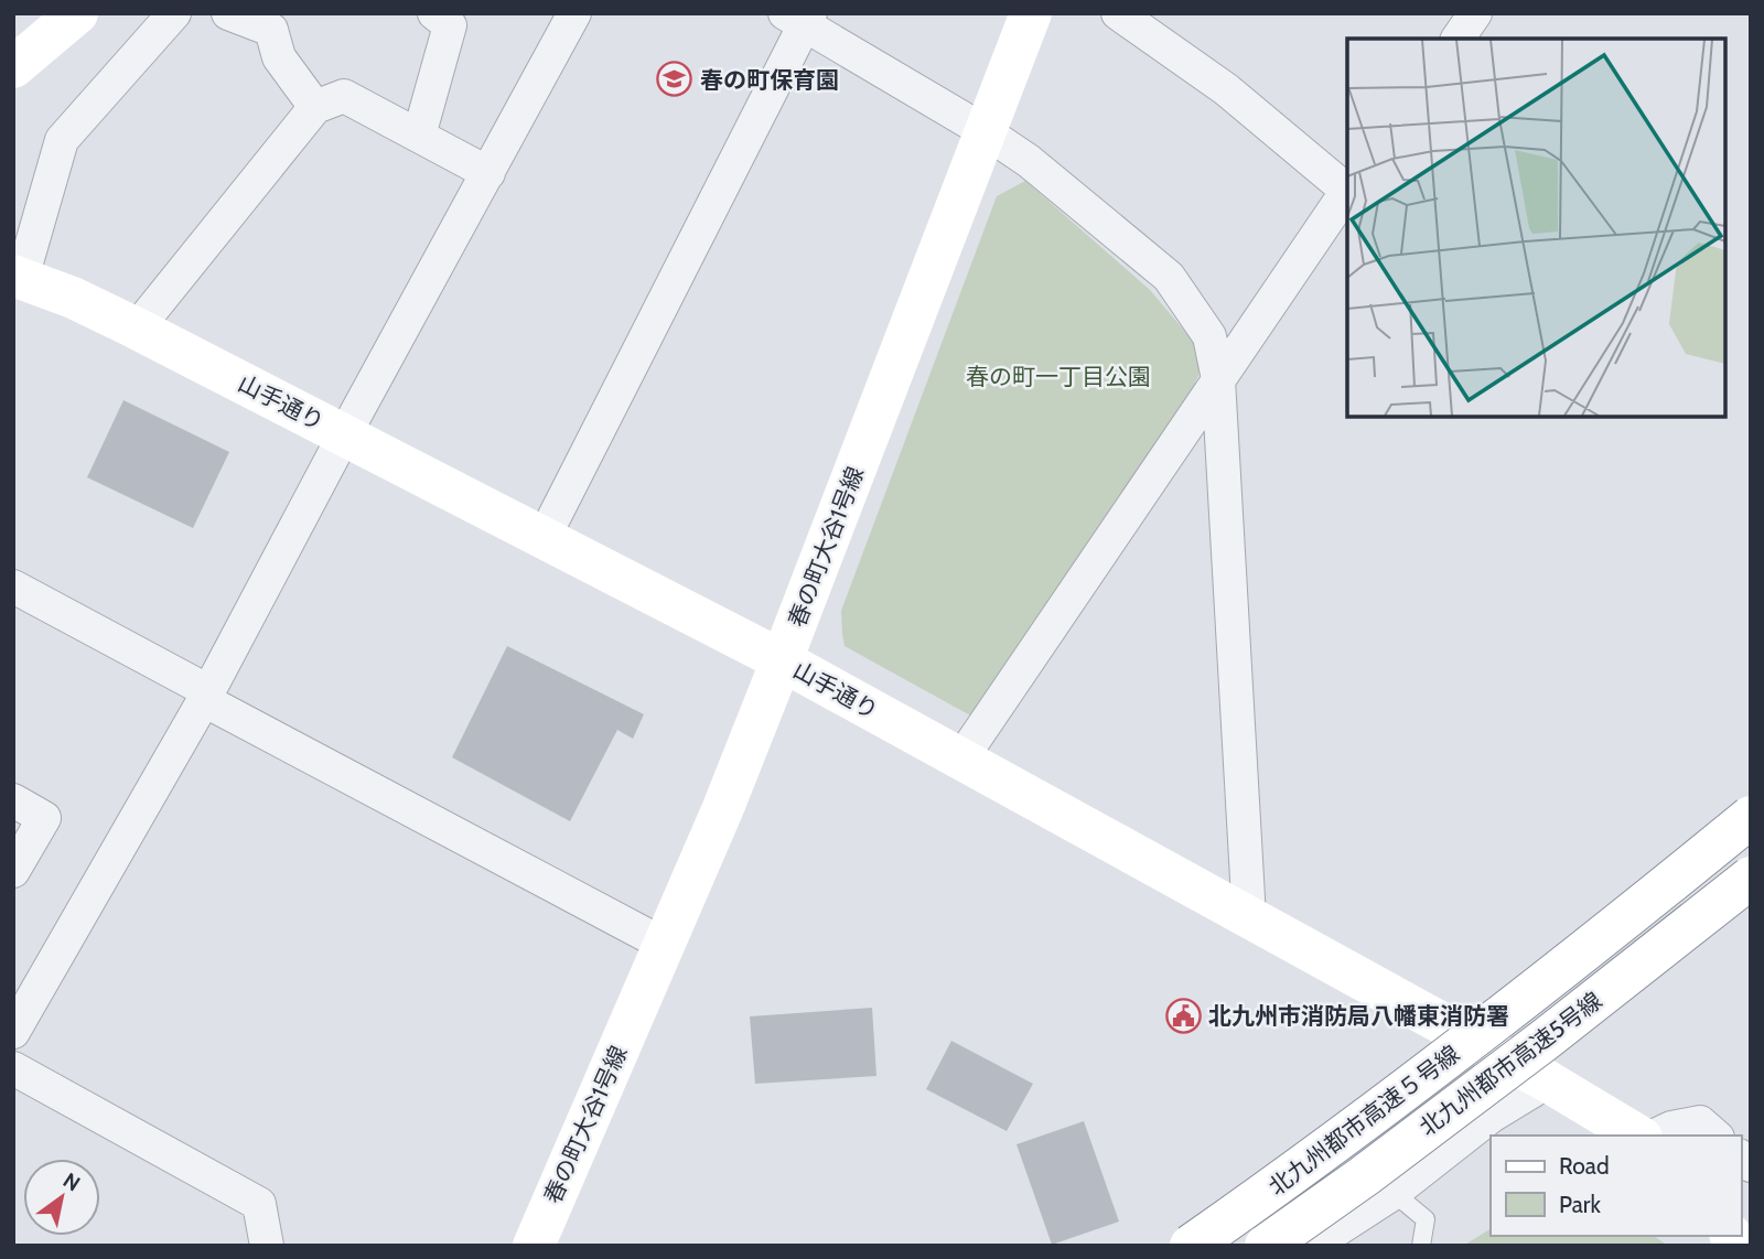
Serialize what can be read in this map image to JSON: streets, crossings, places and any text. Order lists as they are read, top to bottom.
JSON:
{
  "streets": {
    "main road": [
      "山手通り",
      "春の町大谷1号線",
      "北九州都市高速5号線",
      "北九州都市高速５号線"
    ]
  },
  "crossings": [
    ["山手通り", "春の町大谷1号線"]
  ],
  "parks": ["春の町一丁目公園"],
  "places": {
    "school or university": ["春の町保育園"],
    "public building": ["北九州市消防局八幡東消防署"]
  },
  "legend": ["Road", "Park"],
  "north": "top right"
}
